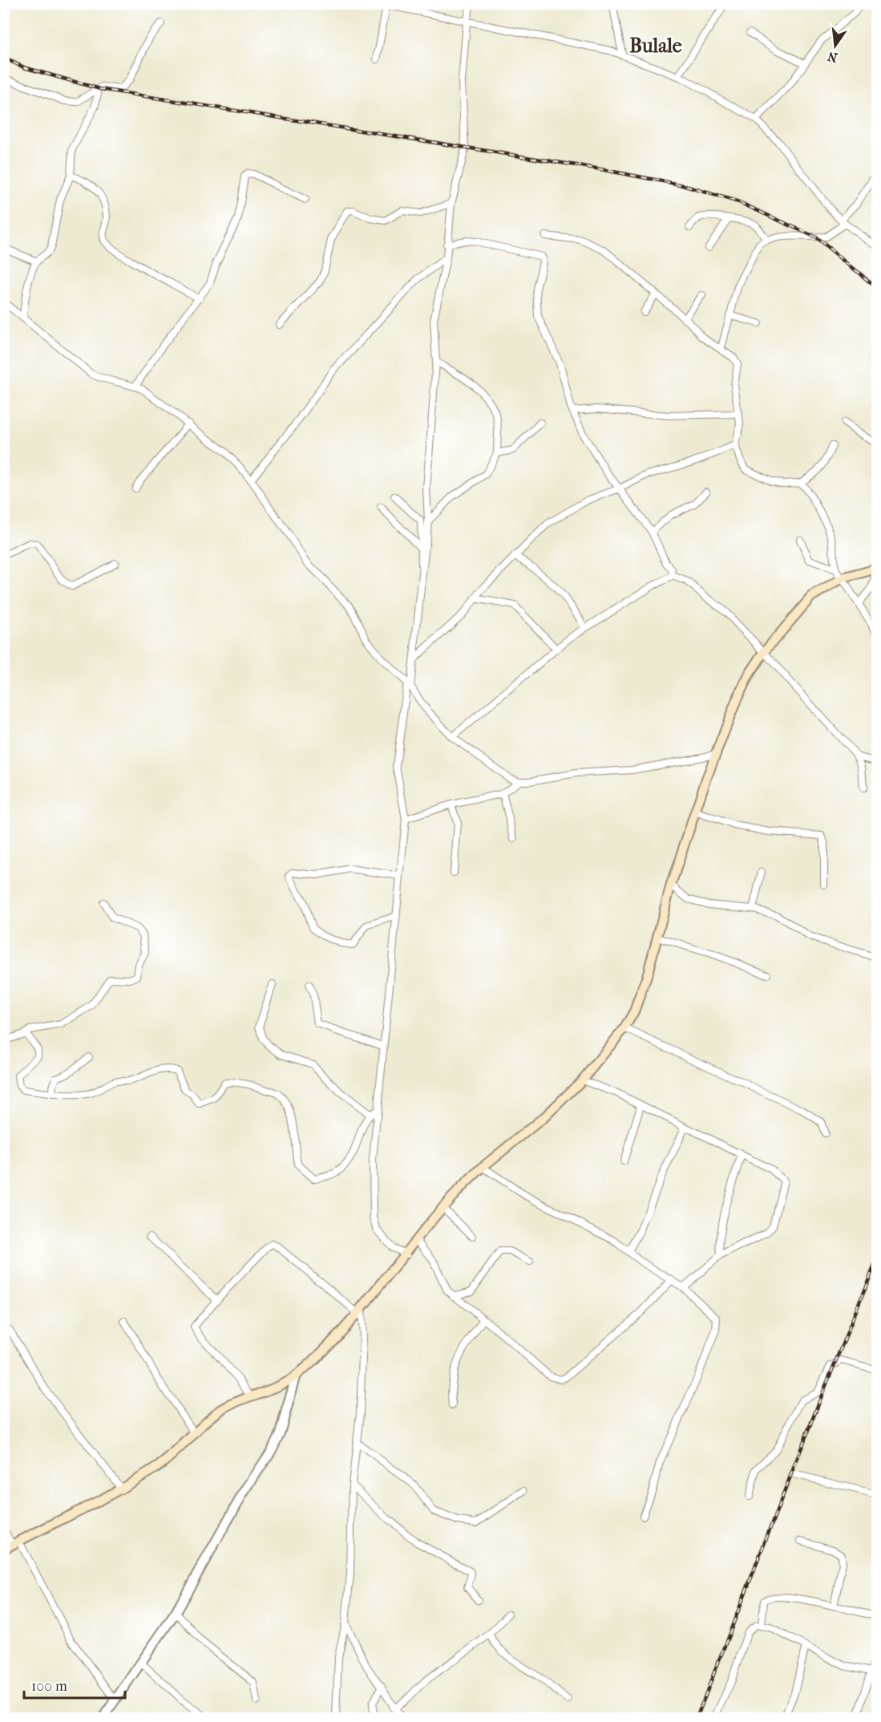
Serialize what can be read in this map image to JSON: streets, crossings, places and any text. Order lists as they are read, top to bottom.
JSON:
{
  "districts": ["Bulale"],
  "scale_bar": "100 m",
  "north": "bottom"
}
